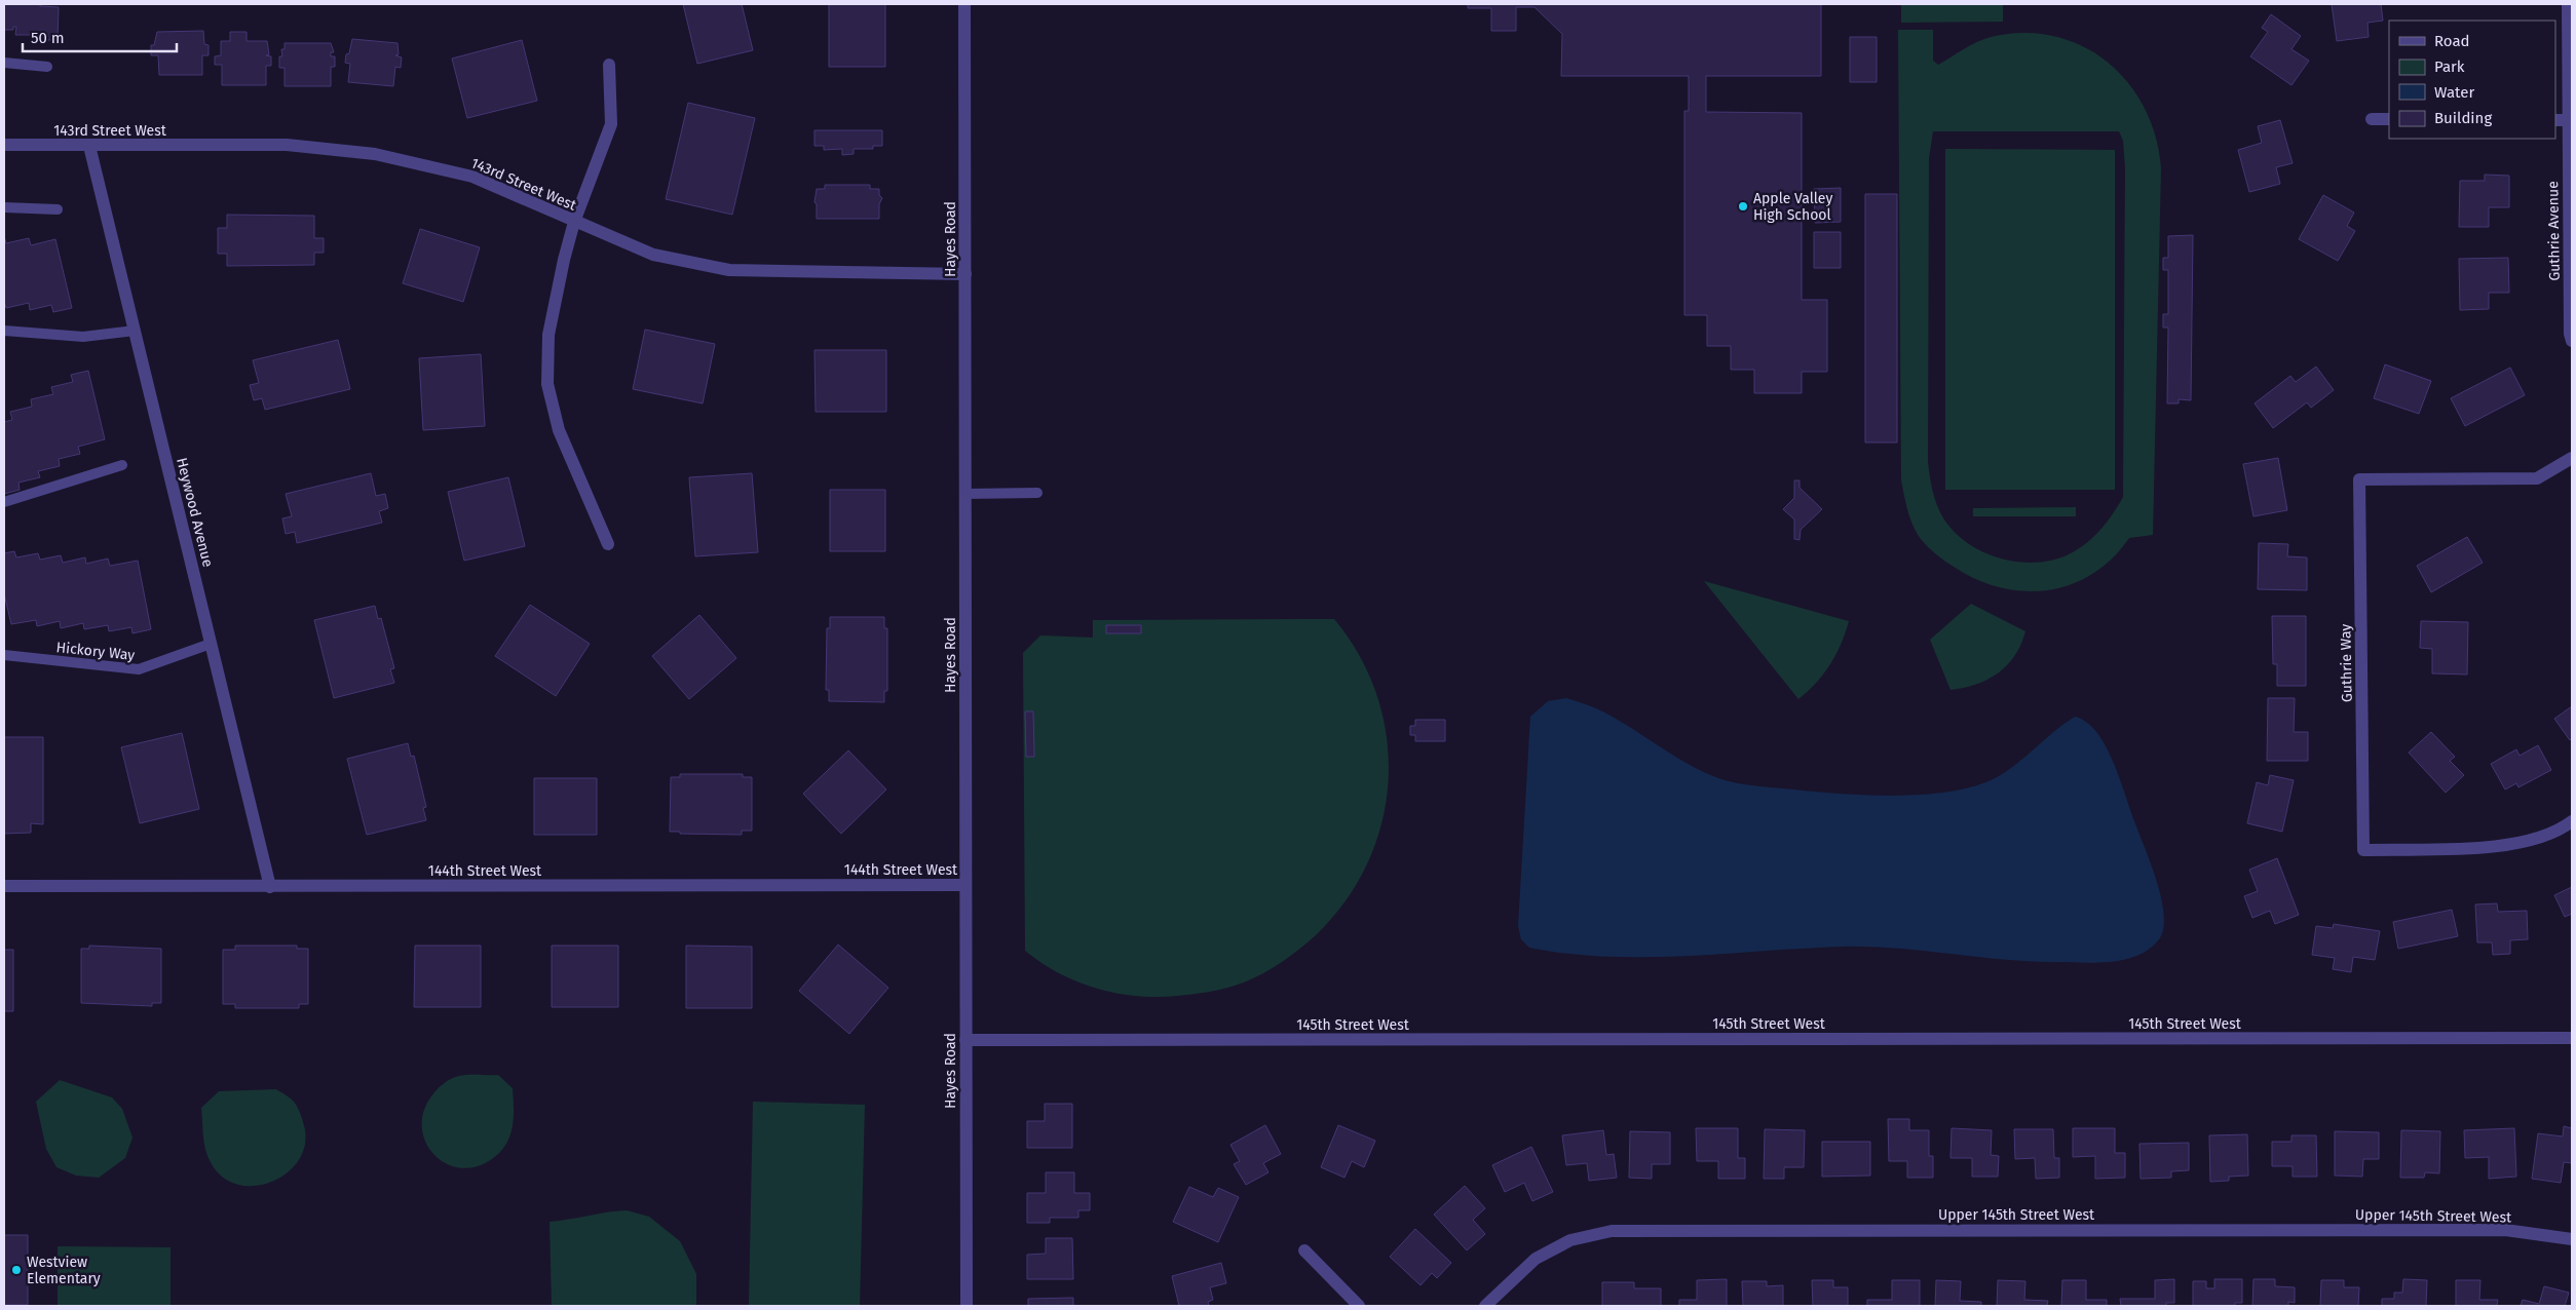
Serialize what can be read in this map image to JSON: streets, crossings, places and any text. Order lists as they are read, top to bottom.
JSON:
{
  "streets": {
    "street": [
      "143rd Street West",
      "Guthrie Avenue",
      "Hayes Road",
      "Heywood Avenue",
      "Guthrie Way",
      "144th Street West",
      "145th Street West",
      "Upper 145th Street West"
    ],
    "lane": ["Hickory Way"]
  },
  "crossings": [
    ["143rd Street West", "Hayes Road"],
    ["143rd Street West", "Heywood Avenue"],
    ["Hayes Road", "144th Street West"],
    ["Hayes Road", "145th Street West"],
    ["Heywood Avenue", "Hickory Way"],
    ["Heywood Avenue", "144th Street West"]
  ],
  "places": ["Apple Valley High School", "Westview Elementary"],
  "legend": [
    "Road",
    "Park",
    "Water",
    "Building"
  ],
  "scale_bar": "50 m"
}
